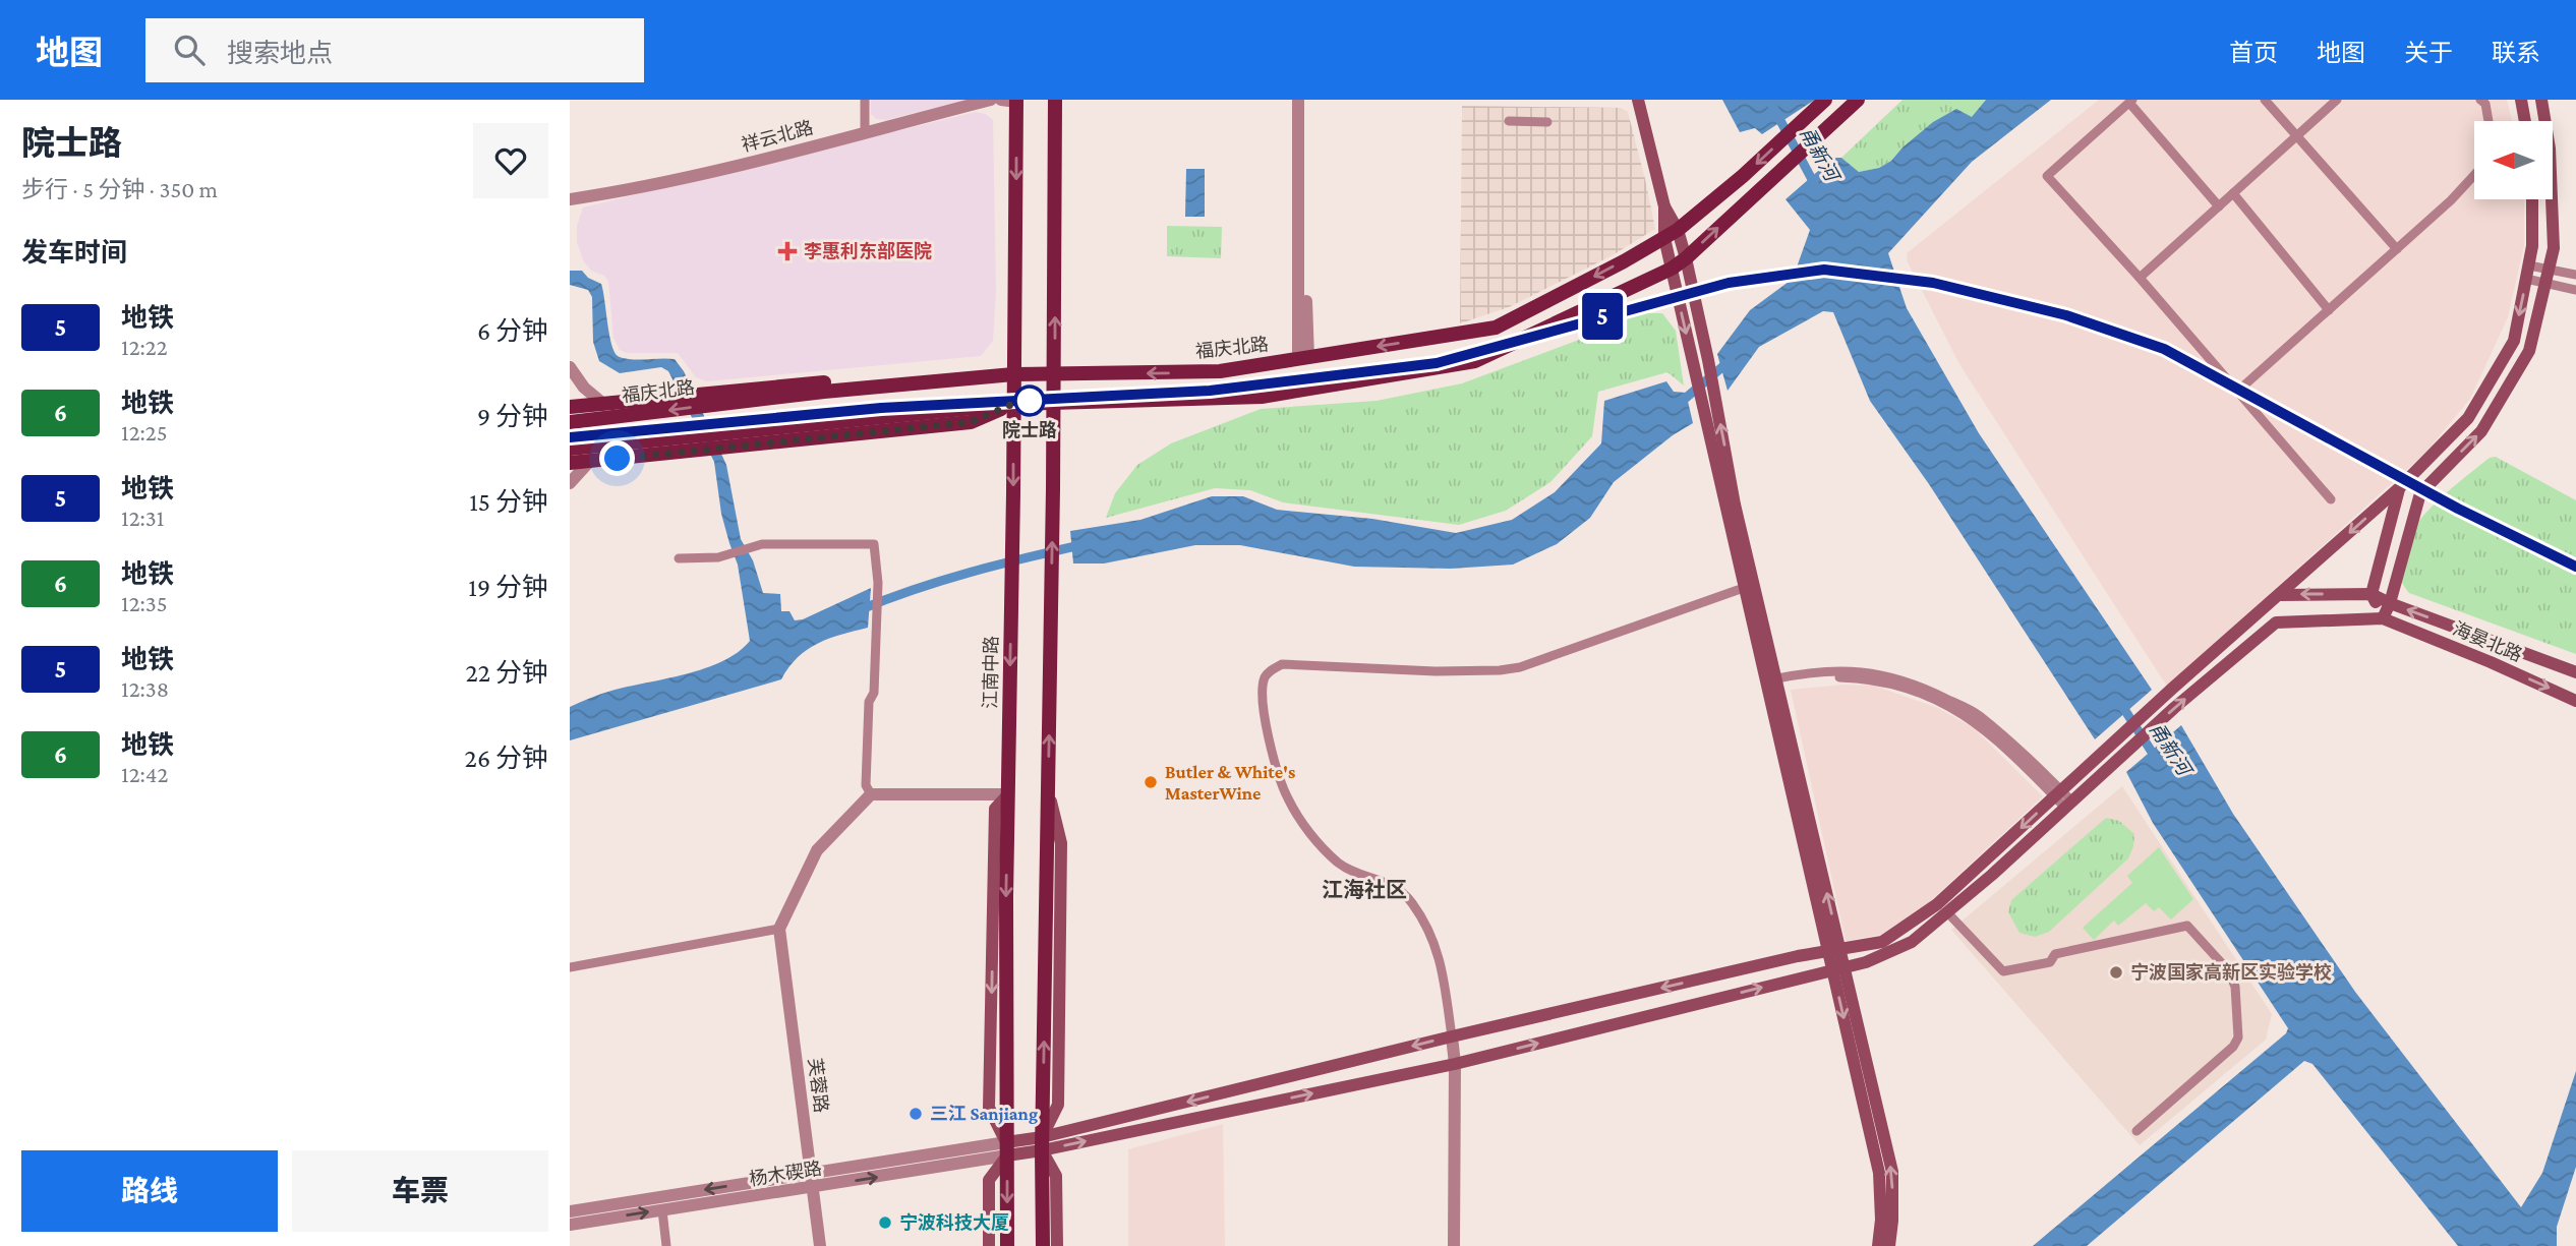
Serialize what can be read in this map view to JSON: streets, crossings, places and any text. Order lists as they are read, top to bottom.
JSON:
{
  "streets": {
    "main road": ["福庆北路", "海晏北路", "江南中路"],
    "street": ["祥云北路", "芙蓉路", "杨木碶路"]
  },
  "crossings": [
    ["福庆北路", "江南中路"],
    ["江南中路", "杨木碶路"],
    ["芙蓉路", "杨木碶路"]
  ],
  "districts": ["江海社区"],
  "water": ["甬新河"],
  "places": {
    "health": ["李惠利东部医院"],
    "other": [
      "院士路",
      "Butler & White's MasterWine",
      "宁波国家高新区实验学校",
      "三江 Sanjiang",
      "宁波科技大厦"
    ]
  },
  "lines": ["metro line 5"],
  "north": "left",
  "page": {
    "header": "地图",
    "search": "搜索地点",
    "nav": [
      "首页",
      "地图",
      "关于",
      "联系"
    ],
    "heading": [
      ["院士路", "步行 · 5 分钟 · 350 m"],
      "发车时间"
    ],
    "on_map": "5",
    "list": [
      {
        "mark": "5",
        "name": "地铁",
        "note": "12:22",
        "value": "6 分钟"
      },
      {
        "mark": "6",
        "name": "地铁",
        "note": "12:25",
        "value": "9 分钟"
      },
      {
        "mark": "5",
        "name": "地铁",
        "note": "12:31",
        "value": "15 分钟"
      },
      {
        "mark": "6",
        "name": "地铁",
        "note": "12:35",
        "value": "19 分钟"
      },
      {
        "mark": "5",
        "name": "地铁",
        "note": "12:38",
        "value": "22 分钟"
      },
      {
        "mark": "6",
        "name": "地铁",
        "note": "12:42",
        "value": "26 分钟"
      }
    ],
    "buttons": ["路线", "车票"]
  }
}
